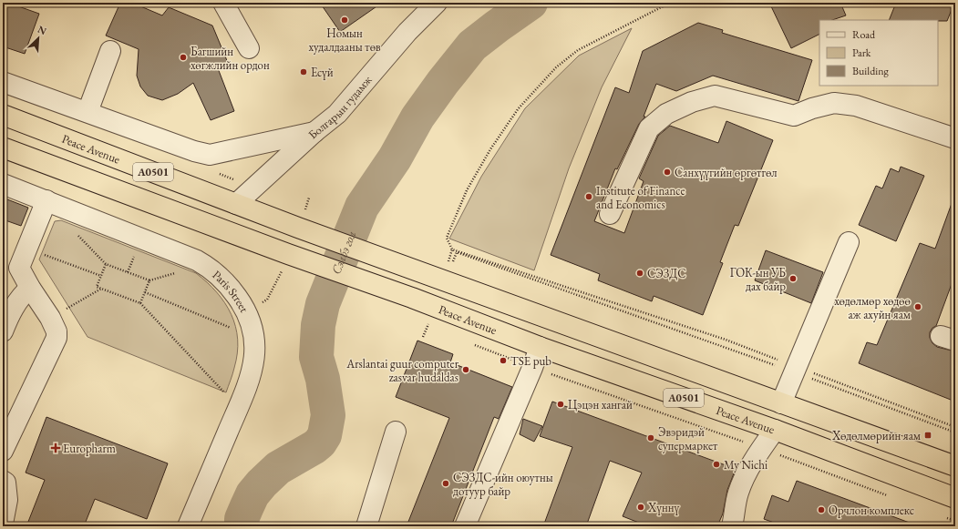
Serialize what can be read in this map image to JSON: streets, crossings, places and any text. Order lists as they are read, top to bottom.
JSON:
{
  "streets": {
    "highway": ["Peace Avenue", "A0501"],
    "street": ["Болгарын гудамж", "Paris Street"]
  },
  "crossings": [
    ["Болгарын гудамж", "Peace Avenue"],
    ["Peace Avenue", "A0501"]
  ],
  "water": ["Сэлбэ гол"],
  "places": {
    "other": [
      "Номын худалдааны төв",
      "Багшийн хөгжлийн ордон",
      "Есүй",
      "Санхүүгийн өргөтгөл",
      "Institute of Finance and Economics",
      "СЭЗДС",
      "ГОК-ын УБ дах байр",
      "хөдөлмөр хөдөө аж ахуйн яам",
      "TSE pub",
      "Arslantai guur computer zasvar hudaldas",
      "Цэцэн хангай",
      "Эвэридэй супермаркет",
      "My Nichi",
      "СЭЗДС-ийн оюутны дотуур байр",
      "Хүннү",
      "Орчлон комплекс"
    ],
    "transit": ["Хөдөлмөрийн яам"],
    "health": ["Europharm"]
  },
  "legend": ["Road", "Park", "Building"],
  "north": "top right"
}
